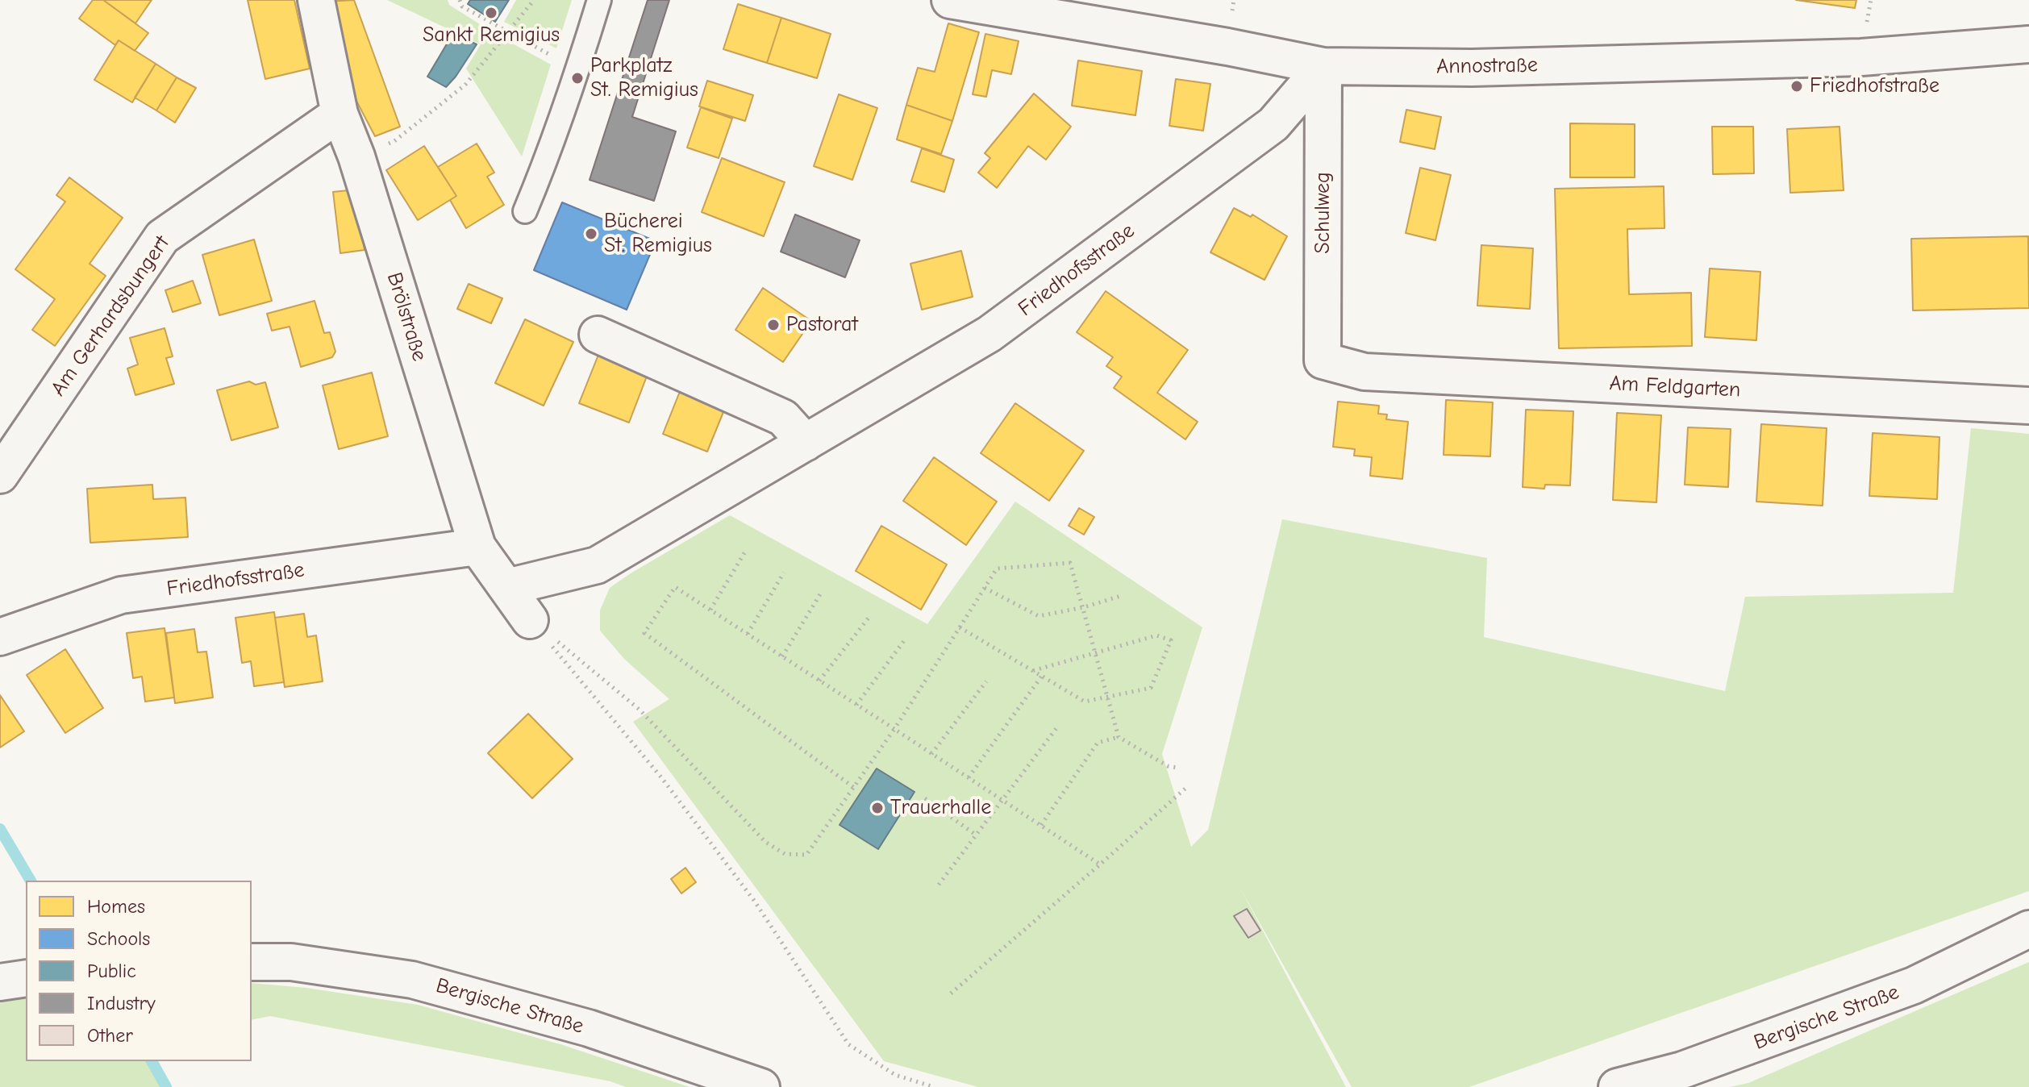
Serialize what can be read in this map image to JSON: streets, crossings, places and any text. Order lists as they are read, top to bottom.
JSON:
{
  "streets": {
    "street": [
      "Annostraße",
      "Schulweg",
      "Friedhofsstraße",
      "Am Gerhardsbungert",
      "Brölstraße",
      "Am Feldgarten",
      "Bergische Straße"
    ]
  },
  "crossings": [
    ["Annostraße", "Schulweg"],
    ["Annostraße", "Friedhofsstraße"],
    ["Schulweg", "Friedhofsstraße"],
    ["Schulweg", "Am Feldgarten"],
    ["Friedhofsstraße", "Brölstraße"],
    ["Am Gerhardsbungert", "Brölstraße"]
  ],
  "places": [
    "Sankt Remigius",
    "Parkplatz St. Remigius",
    "Friedhofstraße",
    "Bücherei St. Remigius",
    "Pastorat",
    "Trauerhalle"
  ],
  "legend": [
    "Homes",
    "Schools",
    "Public",
    "Industry",
    "Other"
  ]
}
